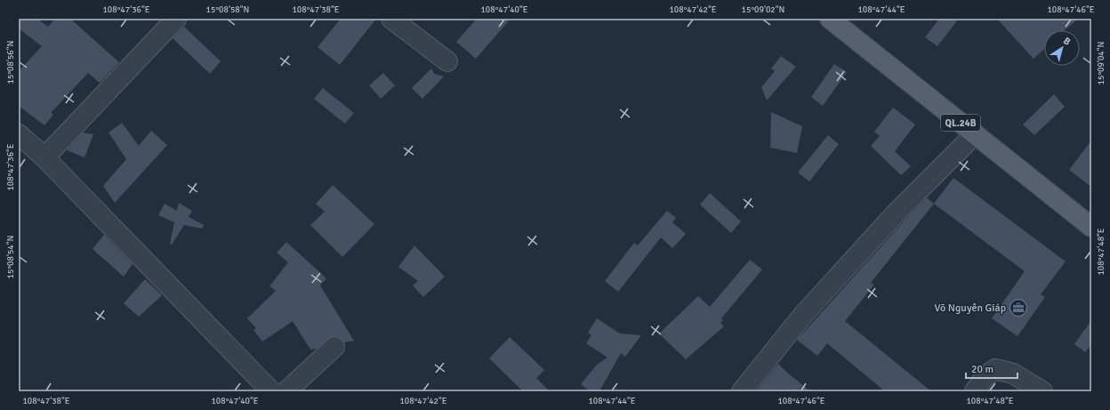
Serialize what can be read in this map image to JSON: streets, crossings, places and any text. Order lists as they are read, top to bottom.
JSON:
{
  "streets": {
    "main road": ["QL.24B"]
  },
  "places": {
    "office": ["Võ Nguyên Giáp"]
  },
  "scale_bar": "20 m",
  "north": "top right",
  "coordinates": [
    "108°47'36\"E",
    "15°08'58\"N",
    "108°47'38\"E",
    "108°47'40\"E",
    "108°47'42\"E",
    "15°09'02\"N",
    "108°47'44\"E",
    "108°47'46\"E",
    "15°08'56\"N",
    "15°09'04\"N",
    "108°47'48\"E",
    "15°08'54\"N"
  ]
}
